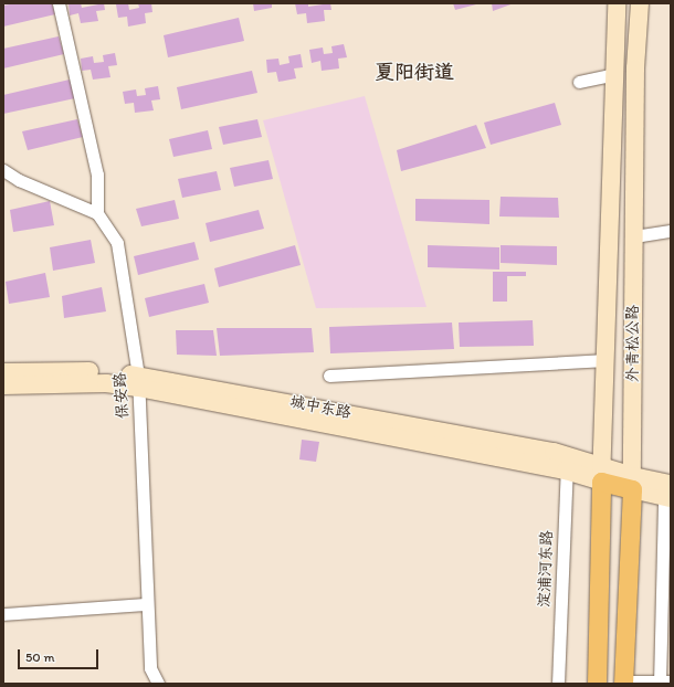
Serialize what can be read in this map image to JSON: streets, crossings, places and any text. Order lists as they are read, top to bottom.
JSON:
{
  "streets": {
    "main road": ["外青松公路", "城中东路"],
    "street": ["保安路", "淀浦河东路"]
  },
  "crossings": [
    ["外青松公路", "城中东路"],
    ["保安路", "城中东路"],
    ["城中东路", "淀浦河东路"]
  ],
  "districts": ["夏阳街道"],
  "scale_bar": "50 m"
}
